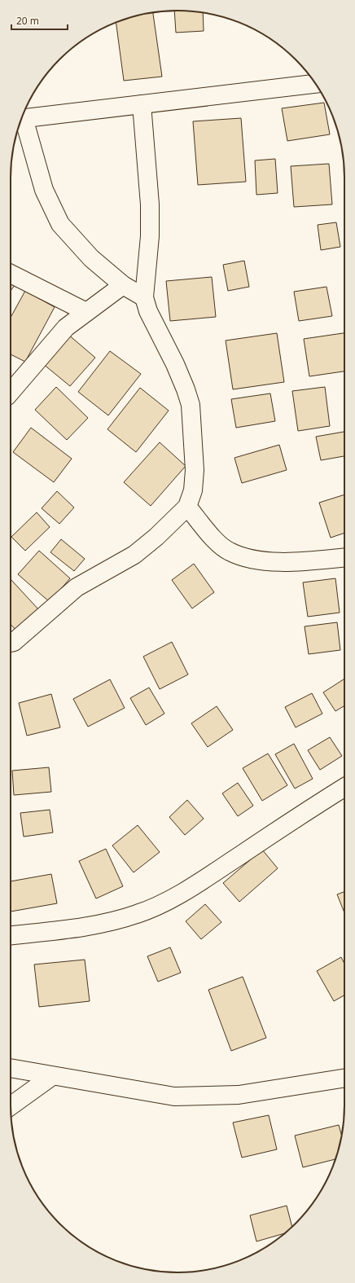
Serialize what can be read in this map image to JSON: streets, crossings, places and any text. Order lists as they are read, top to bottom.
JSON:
{
  "scale_bar": "20 m"
}
